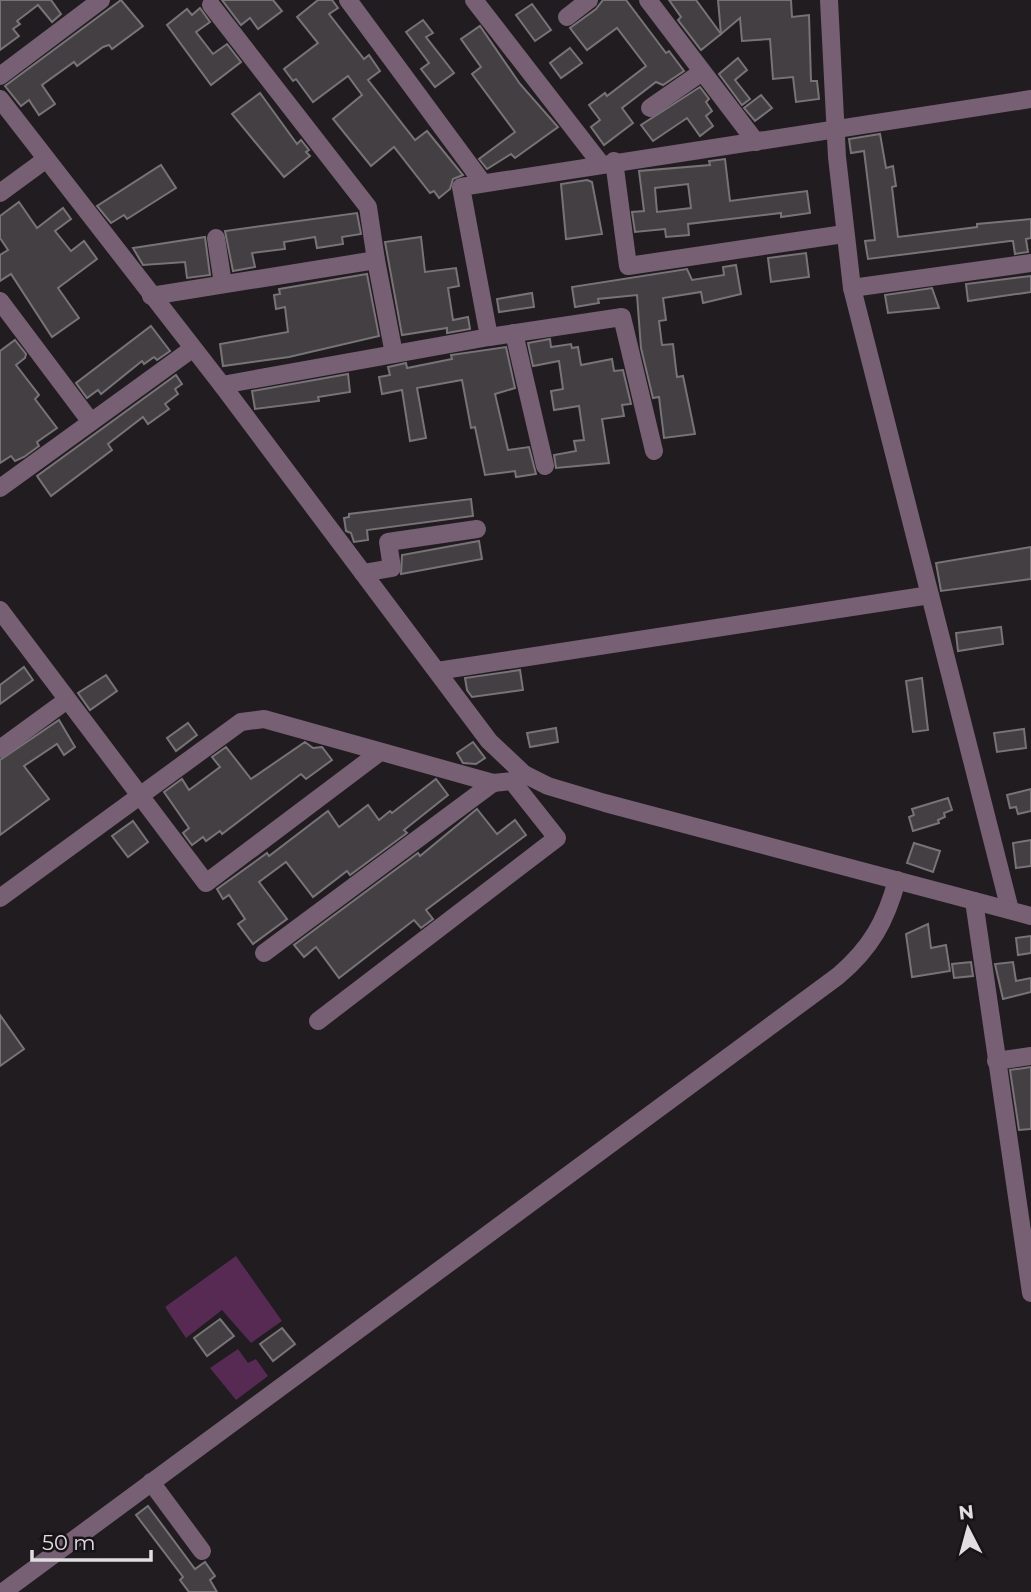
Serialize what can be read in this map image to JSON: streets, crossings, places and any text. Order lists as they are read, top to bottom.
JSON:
{
  "scale_bar": "50 m",
  "north": "top"
}
